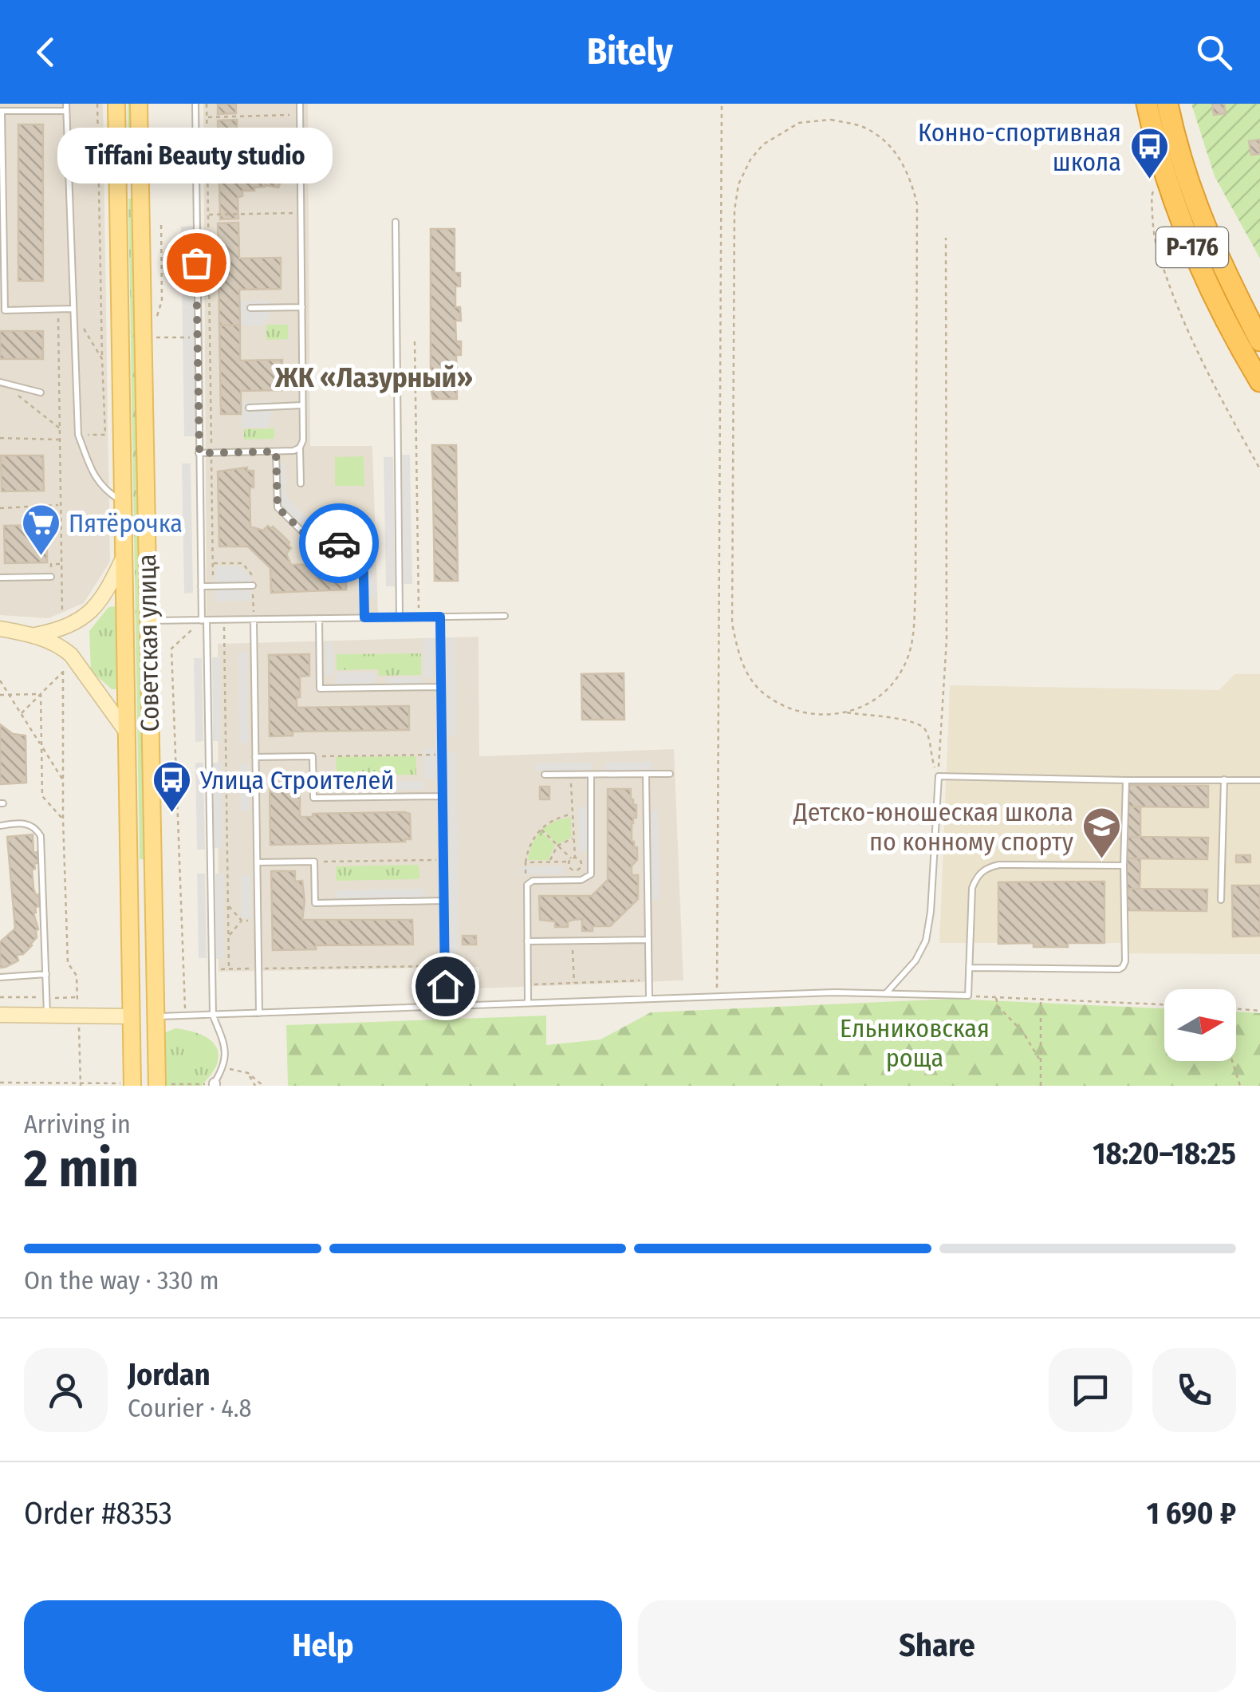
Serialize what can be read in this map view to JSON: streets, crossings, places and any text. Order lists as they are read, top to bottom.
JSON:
{
  "streets": {
    "highway": ["Р-176"],
    "main road": ["Советская улица"]
  },
  "districts": ["ЖК «Лазурный»"],
  "parks": ["Ельниковская роща"],
  "places": {
    "bus stop": ["Конно-спортивная школа", "Улица Строителей"],
    "other": ["Tiffani Beauty studio"],
    "supermarket": ["Пятёрочка"],
    "school or university": ["Детско-юношеская школа по конному спорту"]
  },
  "north": "right",
  "page": {
    "header": "Bitely",
    "bubble": "Tiffani Beauty studio",
    "heading": ["2 min", "Arriving in", "18:20–18:25"],
    "panel": [
      "Jordan",
      "Courier · 4.8",
      "Order #8353",
      "1 690 ₽"
    ],
    "bar": "On the way · 330 m",
    "buttons": ["Help", "Share"]
  }
}
